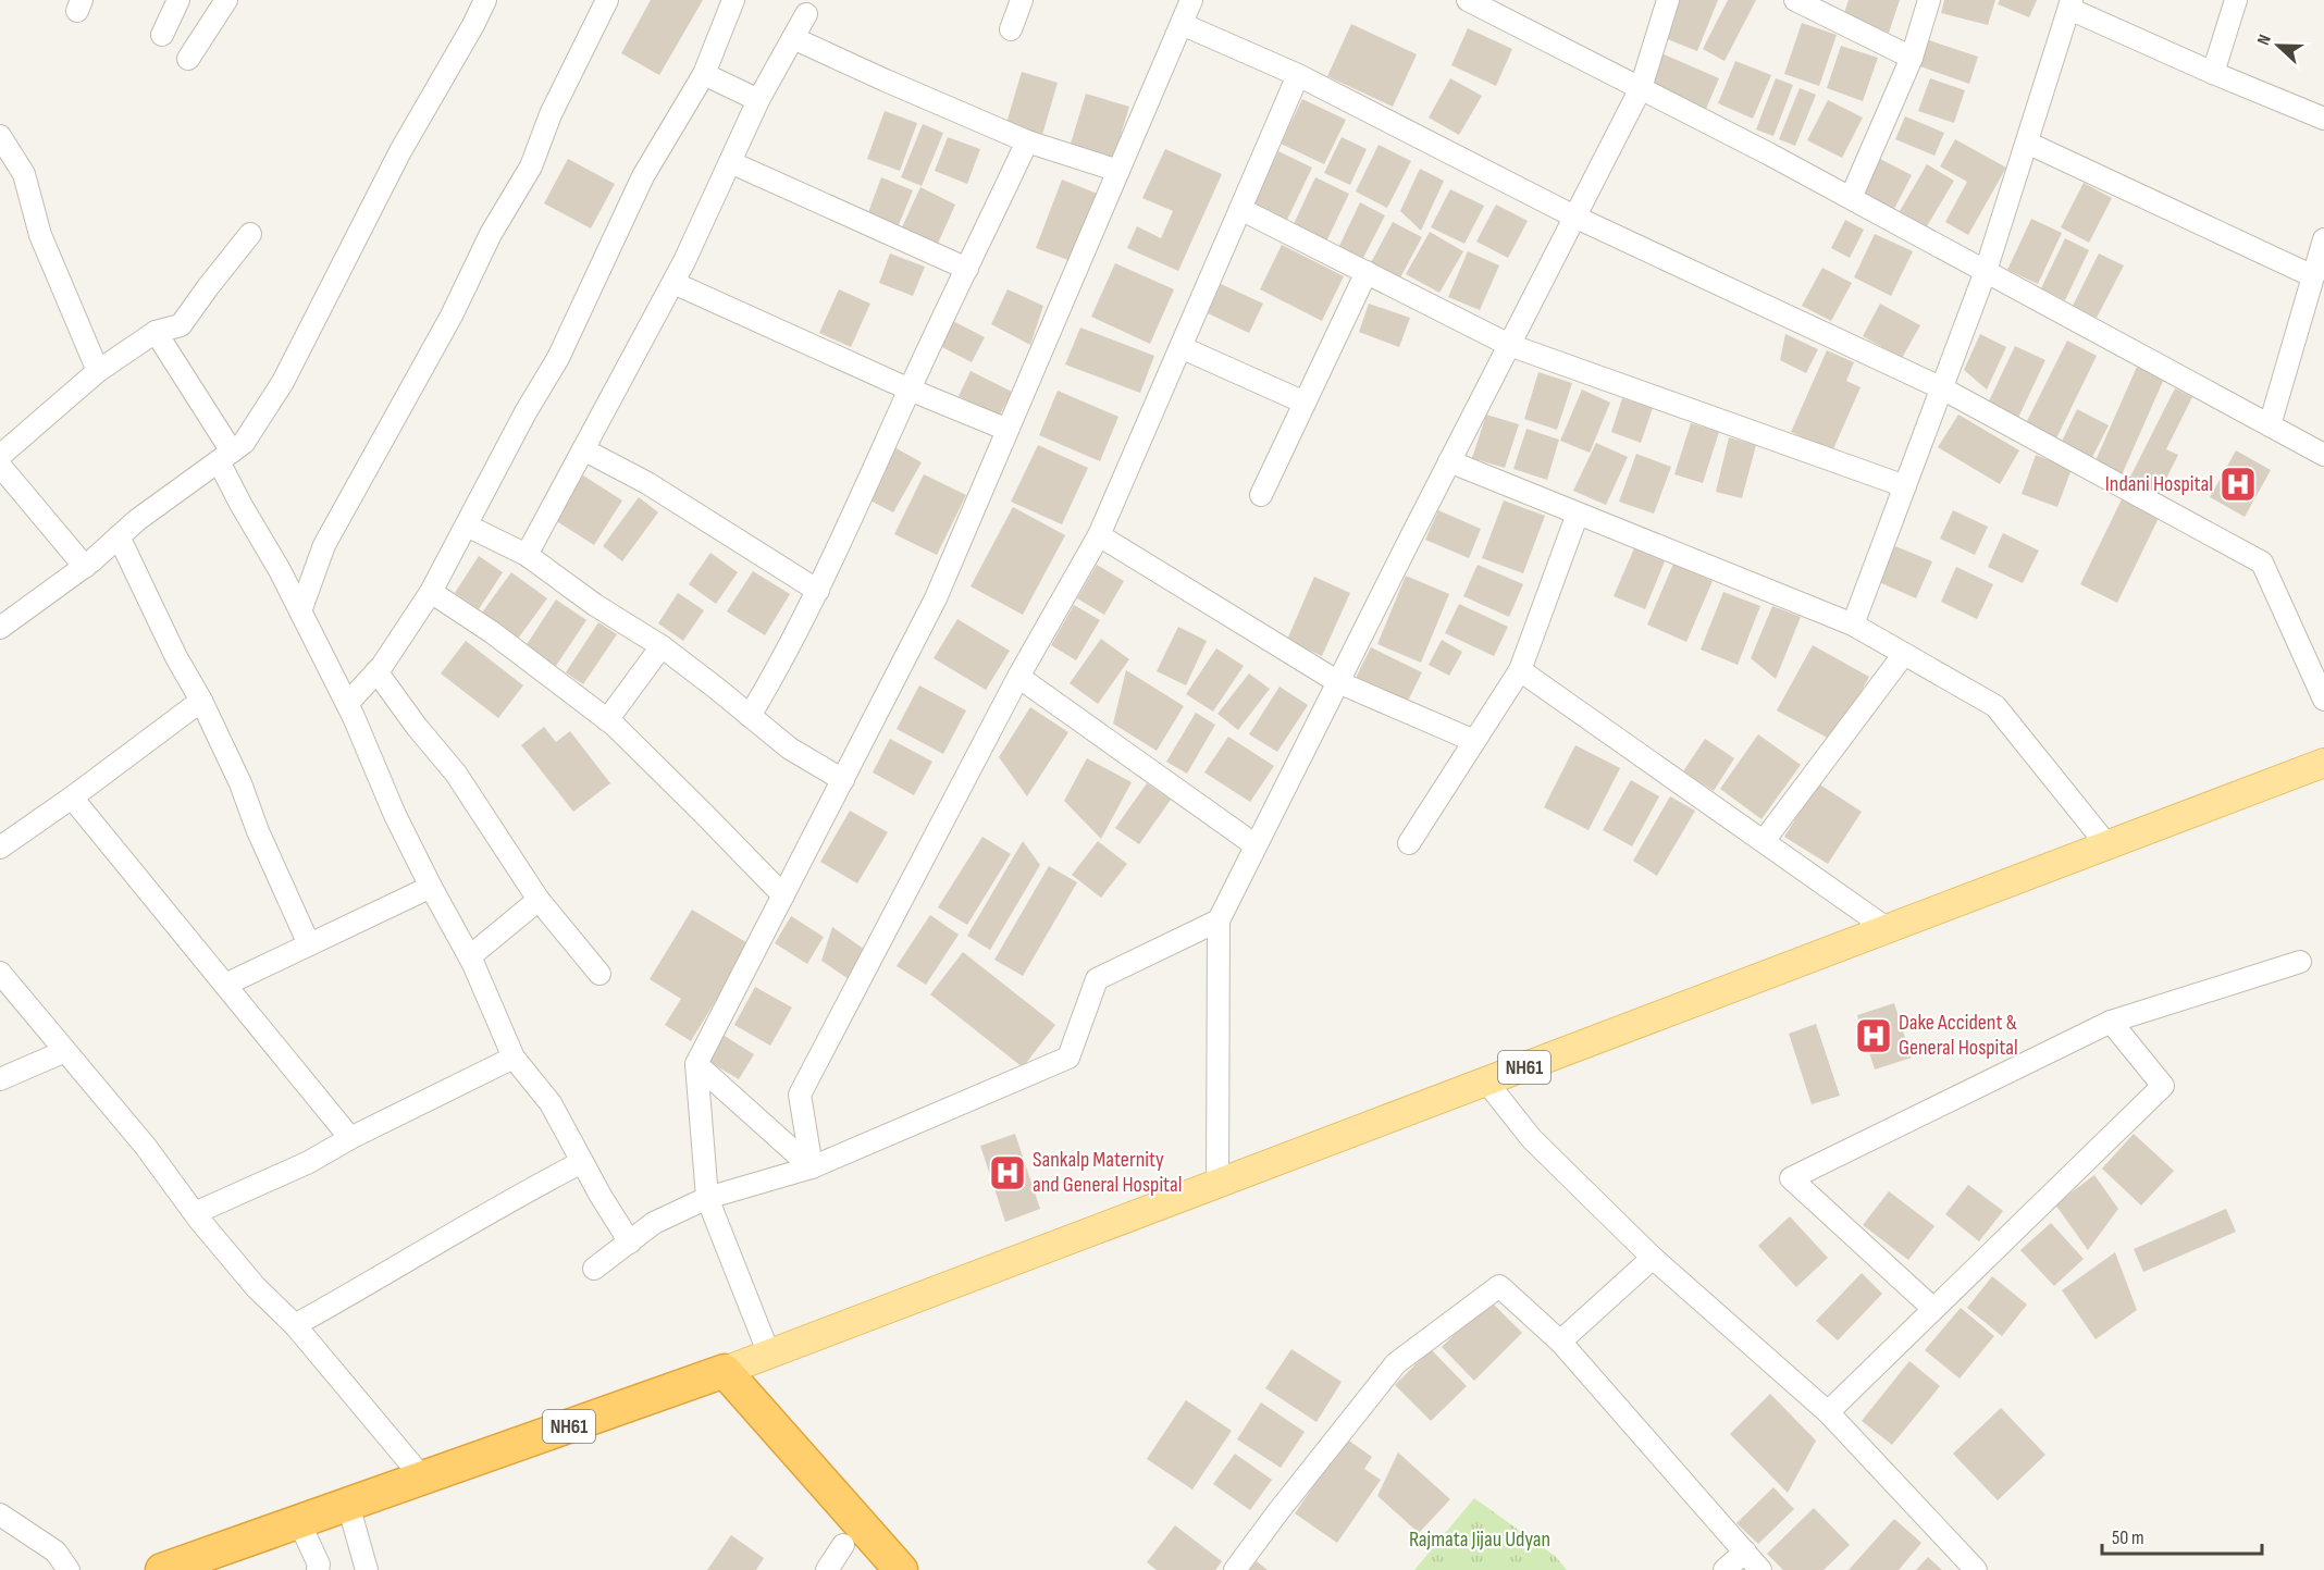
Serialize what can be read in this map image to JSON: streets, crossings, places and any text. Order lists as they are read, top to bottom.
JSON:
{
  "streets": {
    "highway": ["NH61"]
  },
  "parks": ["Rajmata Jijau Udyan"],
  "places": {
    "hospital": ["Indani Hospital", "Dake Accident & General Hospital", "Sankalp Maternity and General Hospital"]
  },
  "scale_bar": "50 m",
  "north": "left"
}
